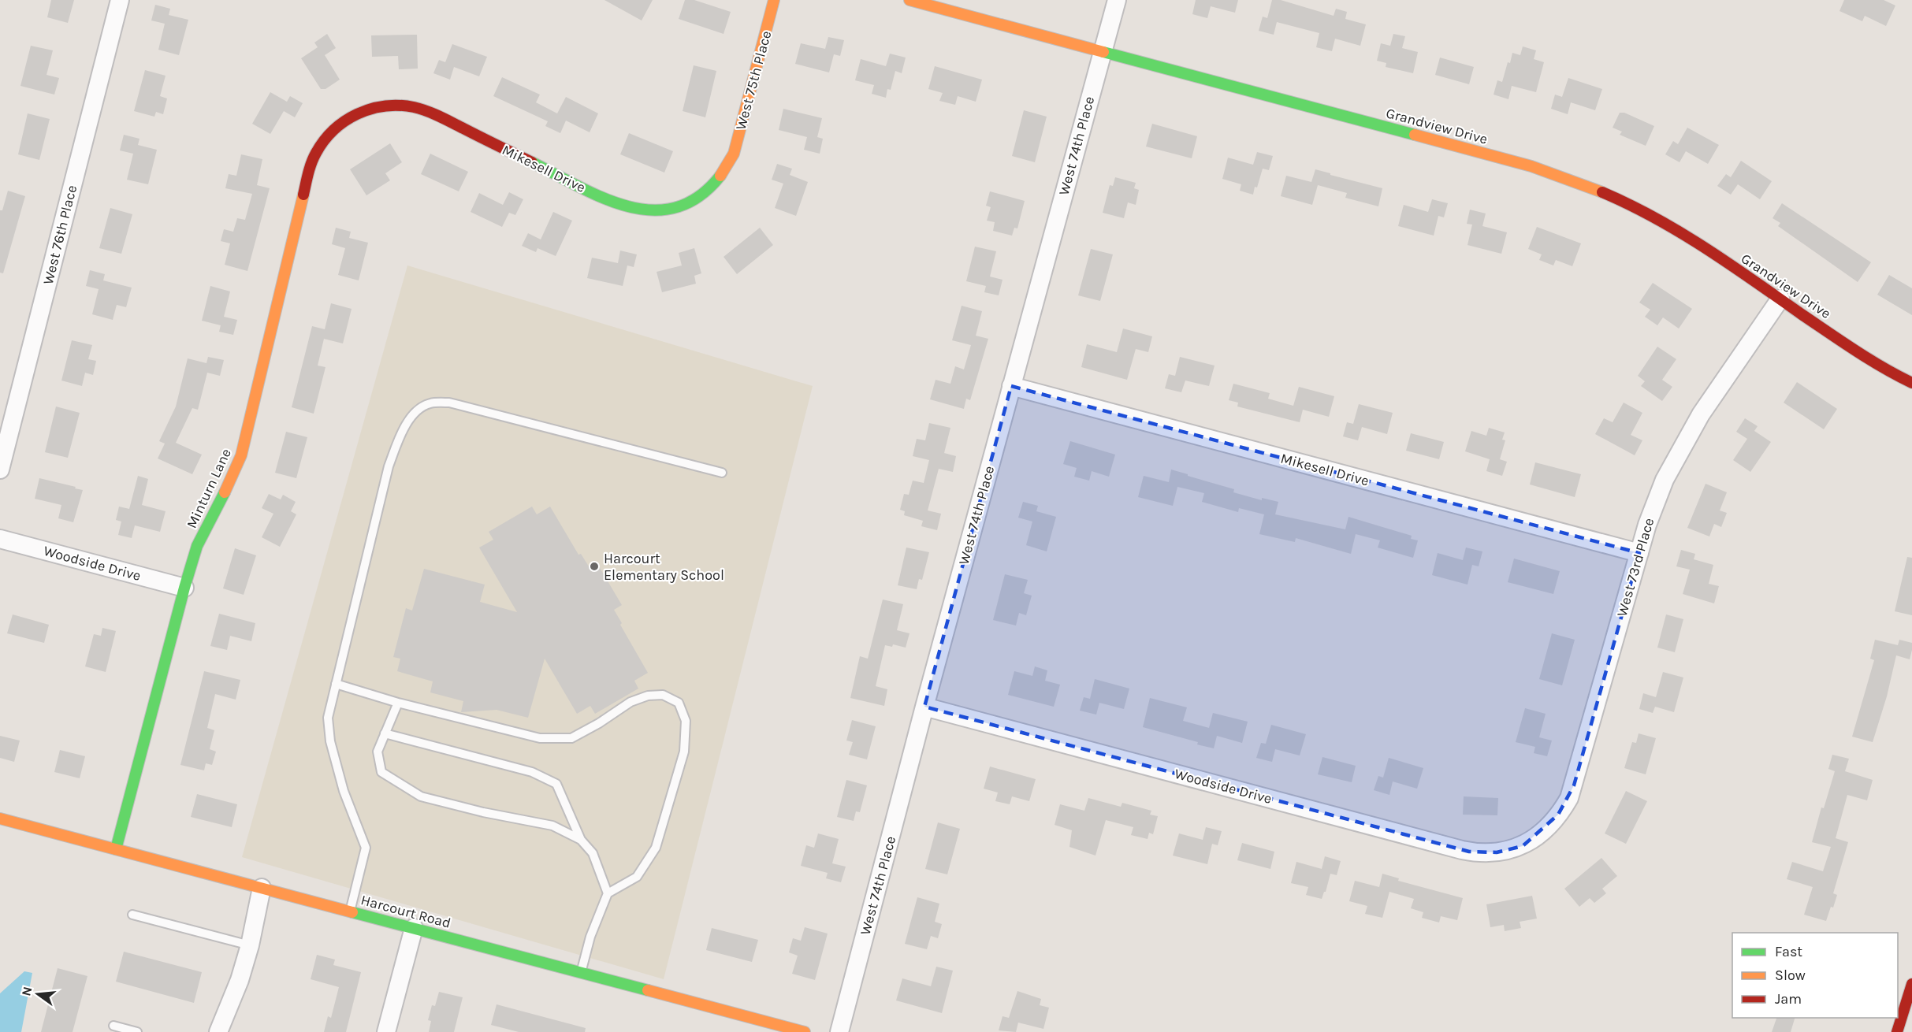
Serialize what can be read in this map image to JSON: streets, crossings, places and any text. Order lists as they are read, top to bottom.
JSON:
{
  "streets": {
    "street": [
      "West 75th Place",
      "Grandview Drive",
      "West 74th Place",
      "Mikesell Drive",
      "West 76th Place",
      "Minturn Lane",
      "Woodside Drive",
      "West 73rd Place",
      "Harcourt Road"
    ]
  },
  "crossings": [
    ["West 75th Place", "Mikesell Drive"],
    ["Grandview Drive", "West 74th Place"],
    ["Grandview Drive", "West 73rd Place"],
    ["West 74th Place", "Mikesell Drive"],
    ["West 74th Place", "Woodside Drive"],
    ["Mikesell Drive", "Minturn Lane"],
    ["Mikesell Drive", "West 73rd Place"],
    ["Minturn Lane", "Woodside Drive"],
    ["Minturn Lane", "Harcourt Road"],
    ["Woodside Drive", "West 73rd Place"]
  ],
  "places": ["Harcourt Elementary School"],
  "legend": ["Fast", "Slow", "Jam"],
  "north": "left"
}
